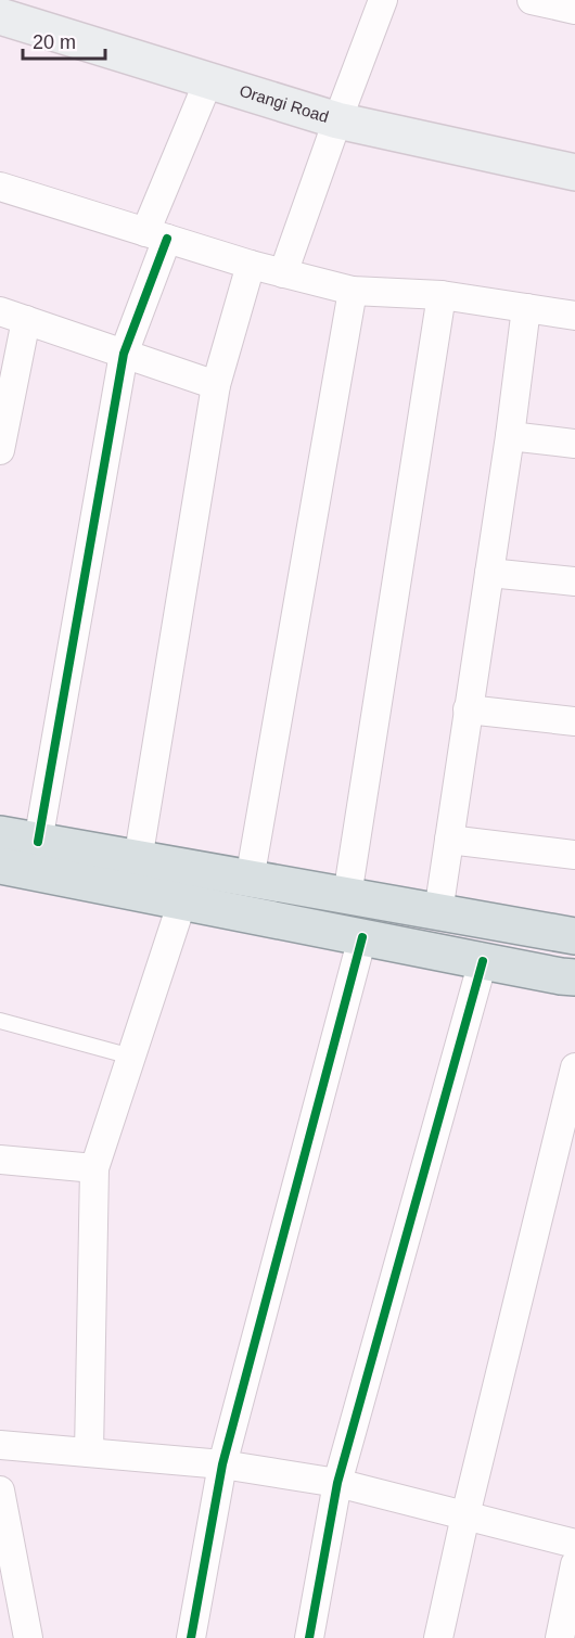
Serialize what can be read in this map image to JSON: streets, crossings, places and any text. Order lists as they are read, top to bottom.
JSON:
{
  "streets": {
    "street": ["Orangi Road"]
  },
  "scale_bar": "20 m"
}
